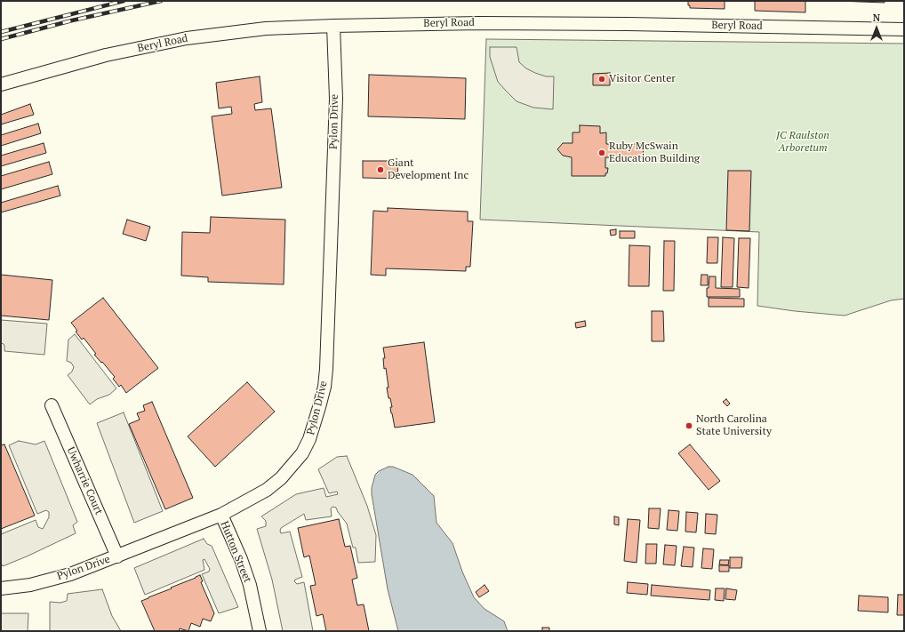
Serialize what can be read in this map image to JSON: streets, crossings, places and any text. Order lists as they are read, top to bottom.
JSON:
{
  "streets": {
    "street": [
      "Beryl Road",
      "Pylon Drive",
      "Uwharrie Court",
      "Hutton Street"
    ]
  },
  "crossings": [
    ["Beryl Road", "Pylon Drive"],
    ["Pylon Drive", "Uwharrie Court"],
    ["Pylon Drive", "Hutton Street"]
  ],
  "parks": ["JC Raulston Arboretum"],
  "places": [
    "Visitor Center",
    "Ruby McSwain Education Building",
    "Giant Development Inc",
    "North Carolina State University"
  ],
  "north": "top"
}
